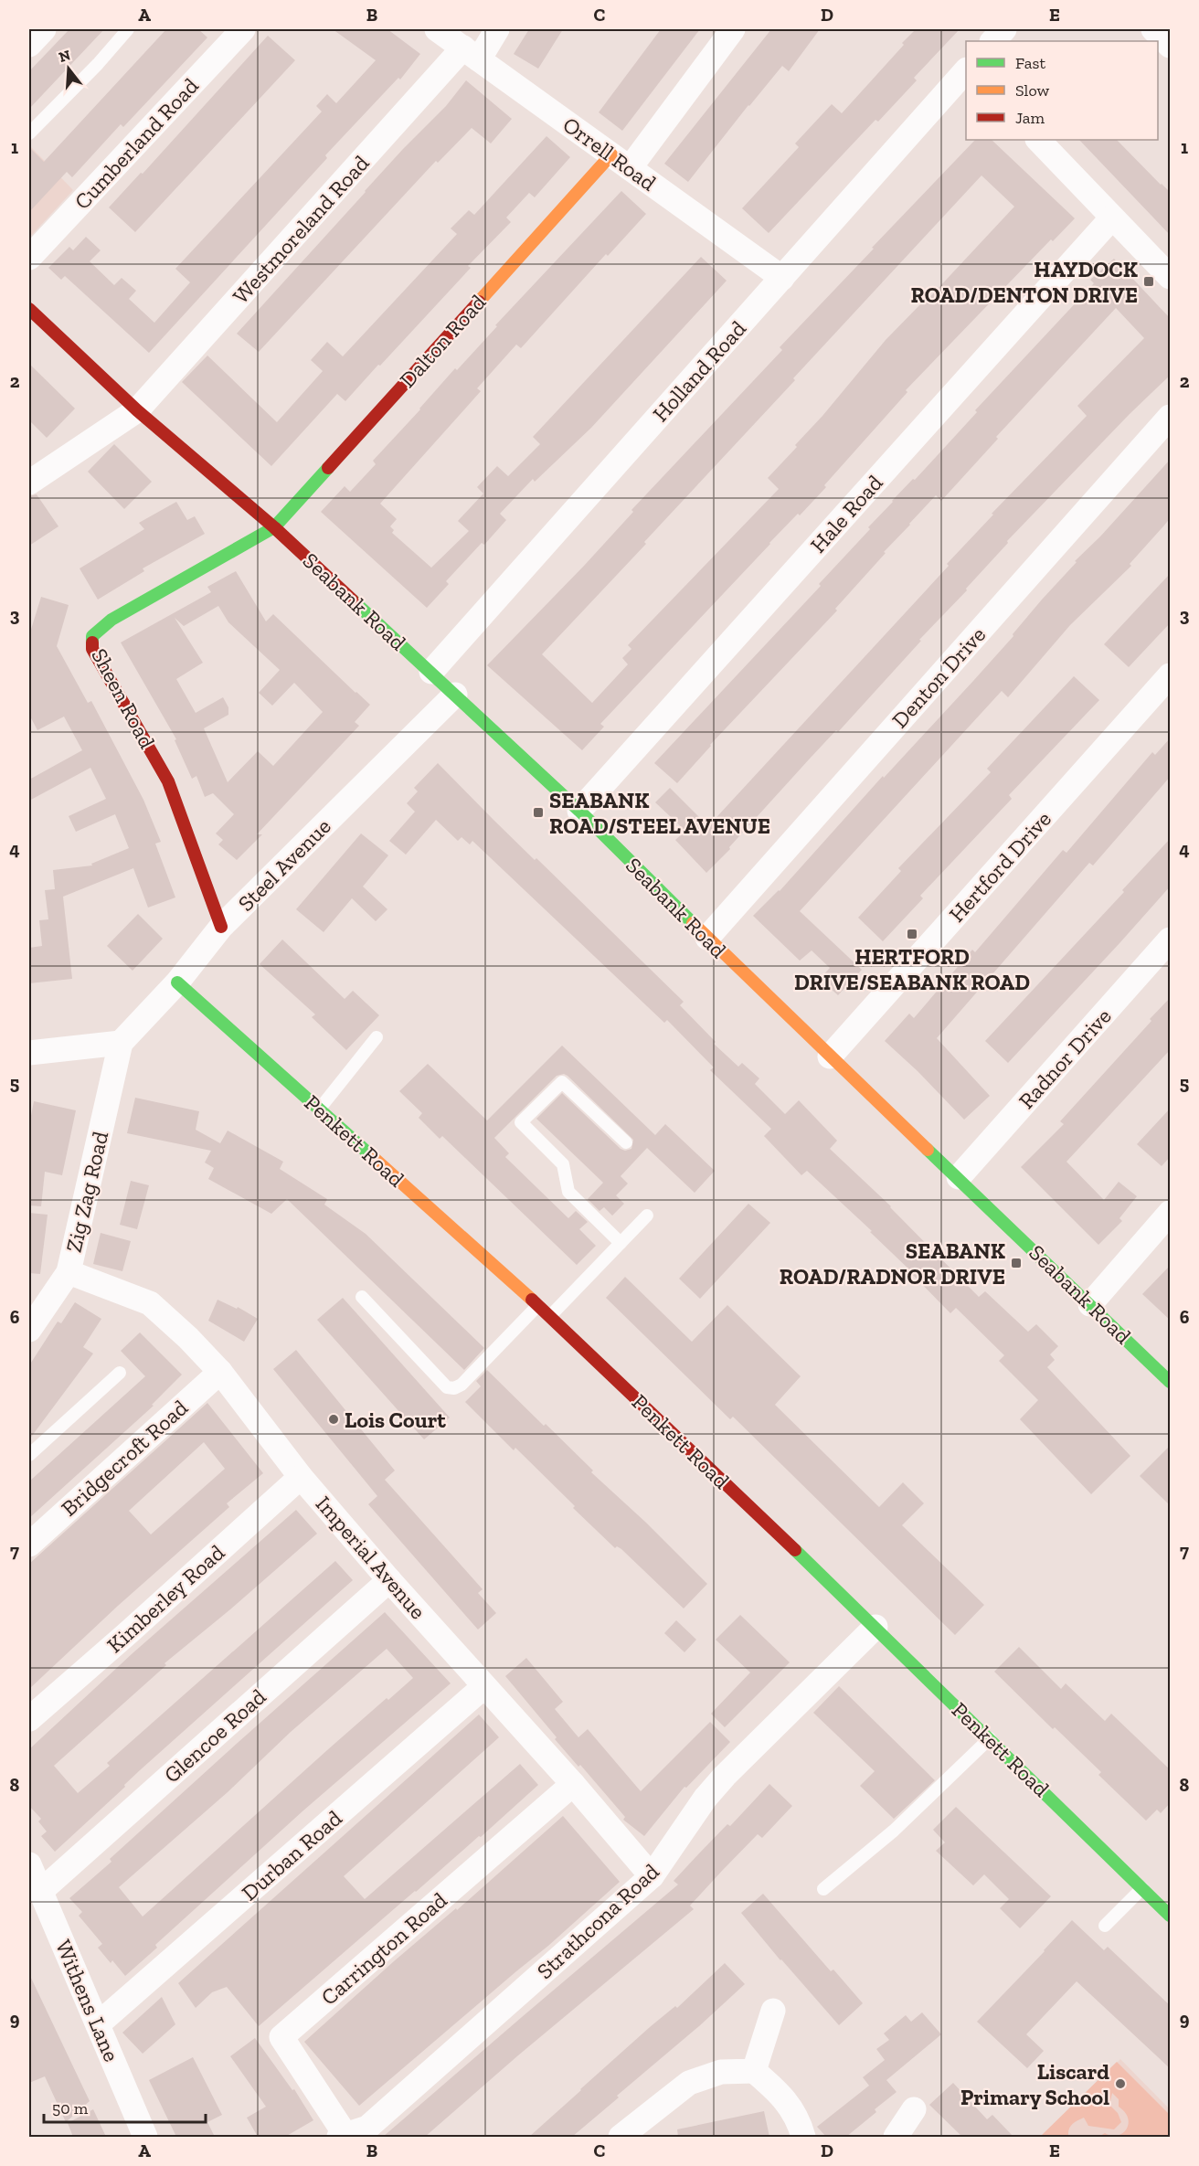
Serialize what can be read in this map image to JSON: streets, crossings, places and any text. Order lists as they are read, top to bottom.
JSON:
{
  "streets": {
    "street": [
      "Cumberland Road",
      "Orrell Road",
      "Westmoreland Road",
      "Dalton Road",
      "Holland Road",
      "Hale Road",
      "Seabank Road",
      "Denton Drive",
      "Sheen Road",
      "Steel Avenue",
      "Hertford Drive",
      "Radnor Drive",
      "Penkett Road",
      "Zig Zag Road",
      "Bridgecroft Road",
      "Imperial Avenue",
      "Kimberley Road",
      "Glencoe Road",
      "Durban Road",
      "Strathcona Road",
      "Carrington Road",
      "Withens Lane"
    ]
  },
  "crossings": [
    ["Orrell Road", "Westmoreland Road"],
    ["Orrell Road", "Dalton Road"],
    ["Orrell Road", "Holland Road"],
    ["Westmoreland Road", "Seabank Road"],
    ["Dalton Road", "Seabank Road"],
    ["Dalton Road", "Sheen Road"],
    ["Holland Road", "Seabank Road"],
    ["Hale Road", "Seabank Road"],
    ["Seabank Road", "Denton Drive"],
    ["Seabank Road", "Sheen Road"],
    ["Seabank Road", "Steel Avenue"],
    ["Seabank Road", "Hertford Drive"],
    ["Seabank Road", "Radnor Drive"],
    ["Sheen Road", "Steel Avenue"],
    ["Steel Avenue", "Penkett Road"],
    ["Steel Avenue", "Zig Zag Road"],
    ["Penkett Road", "Strathcona Road"],
    ["Zig Zag Road", "Imperial Avenue"],
    ["Bridgecroft Road", "Imperial Avenue"],
    ["Imperial Avenue", "Kimberley Road"],
    ["Imperial Avenue", "Glencoe Road"],
    ["Imperial Avenue", "Durban Road"],
    ["Imperial Avenue", "Strathcona Road"],
    ["Imperial Avenue", "Carrington Road"],
    ["Glencoe Road", "Withens Lane"],
    ["Durban Road", "Withens Lane"],
    ["Strathcona Road", "Carrington Road"]
  ],
  "places": {
    "transit": [
      "HAYDOCK ROAD/DENTON DRIVE",
      "SEABANK ROAD/STEEL AVENUE",
      "HERTFORD DRIVE/SEABANK ROAD",
      "SEABANK ROAD/RADNOR DRIVE"
    ],
    "other": ["Lois Court", "Liscard Primary School"]
  },
  "legend": ["Fast", "Slow", "Jam"],
  "scale_bar": "50 m",
  "north": "top",
  "grid": {
    "columns": [
      "A",
      "B",
      "C",
      "D",
      "E"
    ],
    "rows": [
      "1",
      "2",
      "3",
      "4",
      "5",
      "6",
      "7",
      "8",
      "9"
    ]
  }
}
